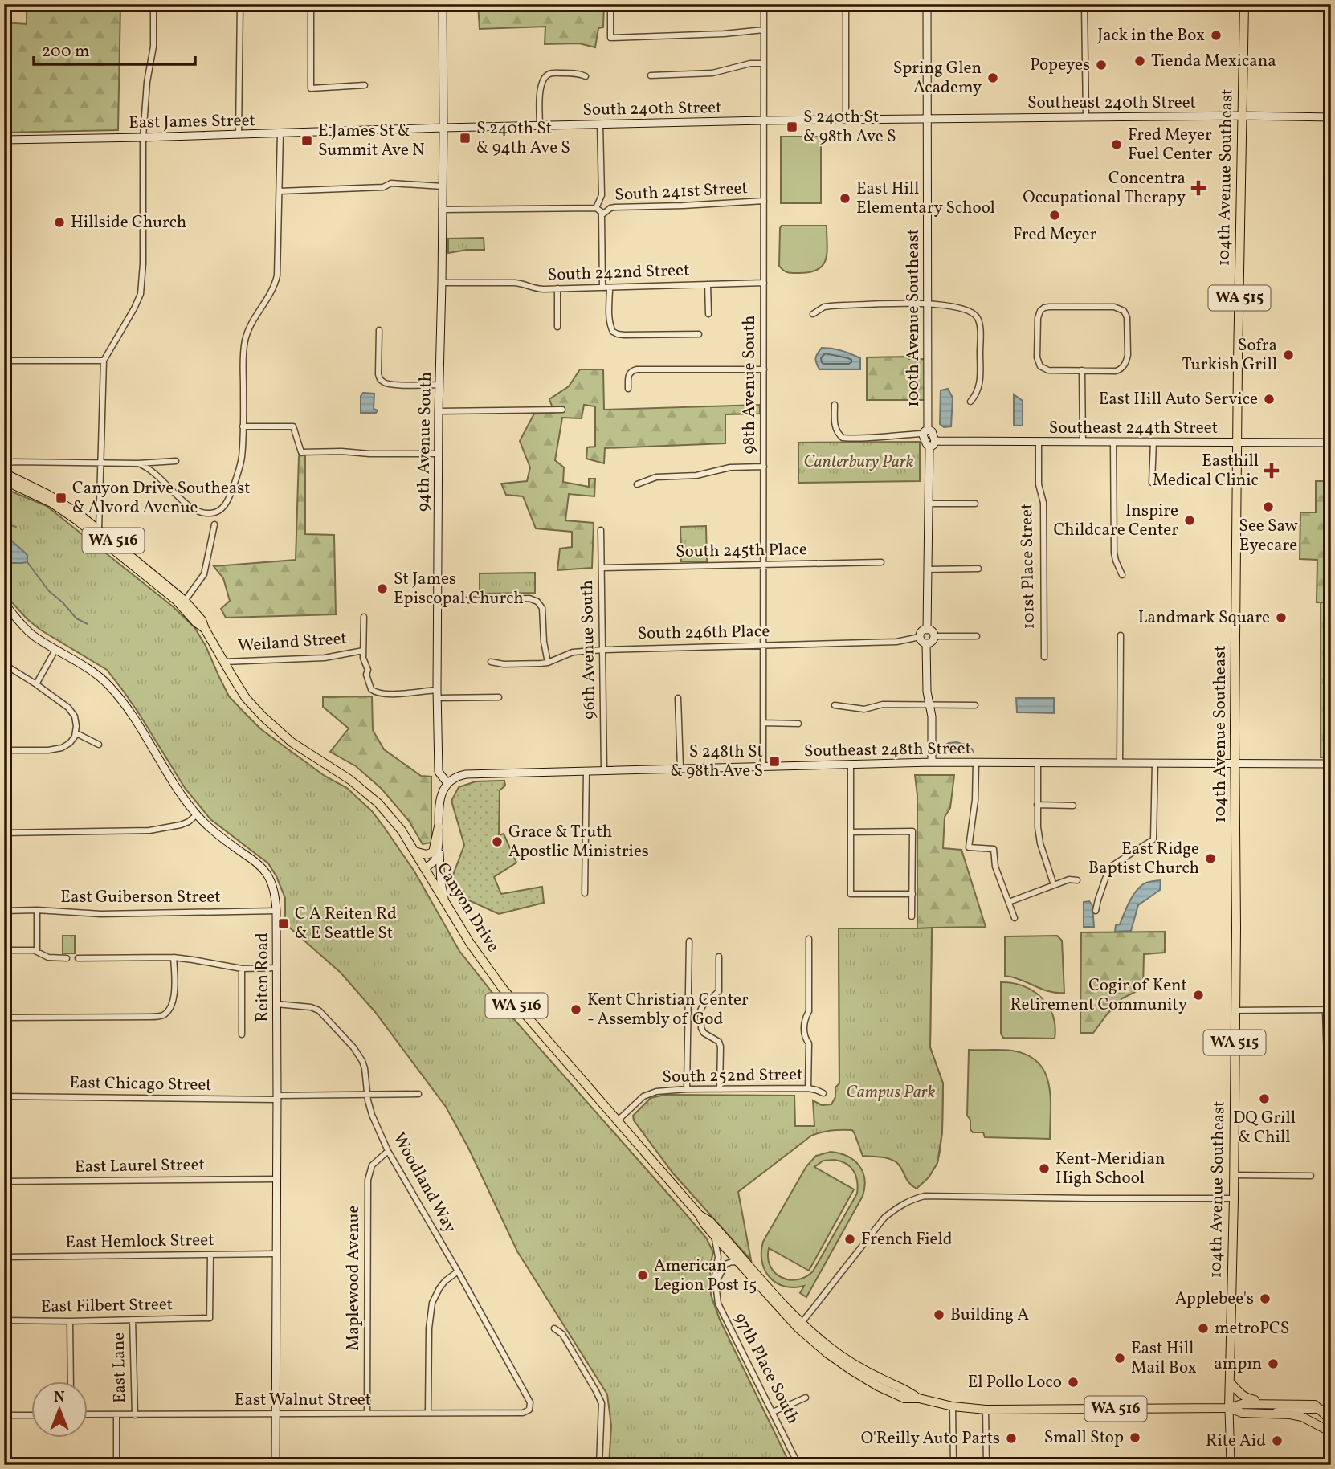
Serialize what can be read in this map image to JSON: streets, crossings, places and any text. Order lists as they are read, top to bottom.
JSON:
{
  "streets": {
    "main road": [
      "104th Avenue Southeast",
      "WA 515",
      "WA 516",
      "Canyon Drive"
    ],
    "street": [
      "Southeast 240th Street",
      "South 240th Street",
      "East James Street",
      "South 241st Street",
      "South 242nd Street",
      "100th Avenue Southeast",
      "98th Avenue South",
      "Southeast 244th Street",
      "94th Avenue South",
      "South 245th Place",
      "101st Place Street",
      "South 246th Place",
      "Weiland Street",
      "96th Avenue South",
      "Southeast 248th Street",
      "East Guiberson Street",
      "Reiten Road",
      "South 252nd Street",
      "East Chicago Street",
      "East Laurel Street",
      "Woodland Way",
      "East Hemlock Street",
      "Maplewood Avenue",
      "East Filbert Street",
      "East Lane",
      "97th Place South",
      "East Walnut Street"
    ]
  },
  "crossings": [
    ["Southeast 240th Street", "South 240th Street"],
    ["Southeast 240th Street", "104th Avenue Southeast"],
    ["Southeast 240th Street", "100th Avenue Southeast"],
    ["South 240th Street", "East James Street"],
    ["South 240th Street", "100th Avenue Southeast"],
    ["South 240th Street", "98th Avenue South"],
    ["South 240th Street", "94th Avenue South"],
    ["104th Avenue Southeast", "Southeast 244th Street"],
    ["104th Avenue Southeast", "WA 516"],
    ["104th Avenue Southeast", "Southeast 248th Street"],
    ["South 241st Street", "98th Avenue South"],
    ["South 241st Street", "94th Avenue South"],
    ["South 242nd Street", "98th Avenue South"],
    ["South 242nd Street", "94th Avenue South"],
    ["98th Avenue South", "South 245th Place"],
    ["98th Avenue South", "South 246th Place"],
    ["98th Avenue South", "Southeast 248th Street"],
    ["Southeast 244th Street", "101st Place Street"],
    ["94th Avenue South", "Southeast 248th Street"],
    ["WA 516", "Canyon Drive"],
    ["South 245th Place", "96th Avenue South"],
    ["South 246th Place", "96th Avenue South"],
    ["Weiland Street", "Canyon Drive"],
    ["96th Avenue South", "Southeast 248th Street"],
    ["East Guiberson Street", "Reiten Road"],
    ["Canyon Drive", "South 252nd Street"],
    ["Canyon Drive", "97th Place South"],
    ["Reiten Road", "East Chicago Street"],
    ["Reiten Road", "East Laurel Street"],
    ["Reiten Road", "Woodland Way"],
    ["Reiten Road", "East Hemlock Street"],
    ["Reiten Road", "East Walnut Street"],
    ["East Chicago Street", "Woodland Way"],
    ["Woodland Way", "Maplewood Avenue"],
    ["Woodland Way", "East Walnut Street"],
    ["East Hemlock Street", "East Filbert Street"],
    ["Maplewood Avenue", "East Walnut Street"],
    ["East Filbert Street", "East Lane"],
    ["East Lane", "East Walnut Street"]
  ],
  "parks": ["Canterbury Park", "Campus Park"],
  "places": {
    "other": [
      "Jack in the Box",
      "Tienda Mexicana",
      "Popeyes",
      "Spring Glen Academy",
      "Fred Meyer Fuel Center",
      "East Hill Elementary School",
      "Fred Meyer",
      "Hillside Church",
      "Sofra Turkish Grill",
      "East Hill Auto Service",
      "See Saw Eyecare",
      "Inspire Childcare Center",
      "St James Episcopal Church",
      "Landmark Square",
      "Grace & Truth Apostlic Ministries",
      "East Ridge Baptist Church",
      "Cogir of Kent Retirement Community",
      "Kent Christian Center - Assembly of God",
      "DQ Grill & Chill",
      "Kent-Meridian High School",
      "French Field",
      "American Legion Post 15",
      "Applebee's",
      "Building A",
      "metroPCS",
      "East Hill Mail Box",
      "ampm",
      "El Pollo Loco",
      "Small Stop",
      "O'Reilly Auto Parts",
      "Rite Aid"
    ],
    "transit": [
      "S 240th St & 98th Ave S",
      "S 240th St & 94th Ave S",
      "E James St & Summit Ave N",
      "Canyon Drive Southeast & Alvord Avenue",
      "S 248th St & 98th Ave S",
      "C A Reiten Rd & E Seattle St"
    ],
    "health": ["Concentra Occupational Therapy", "Easthill Medical Clinic"]
  },
  "scale_bar": "200 m",
  "north": "top"
}
